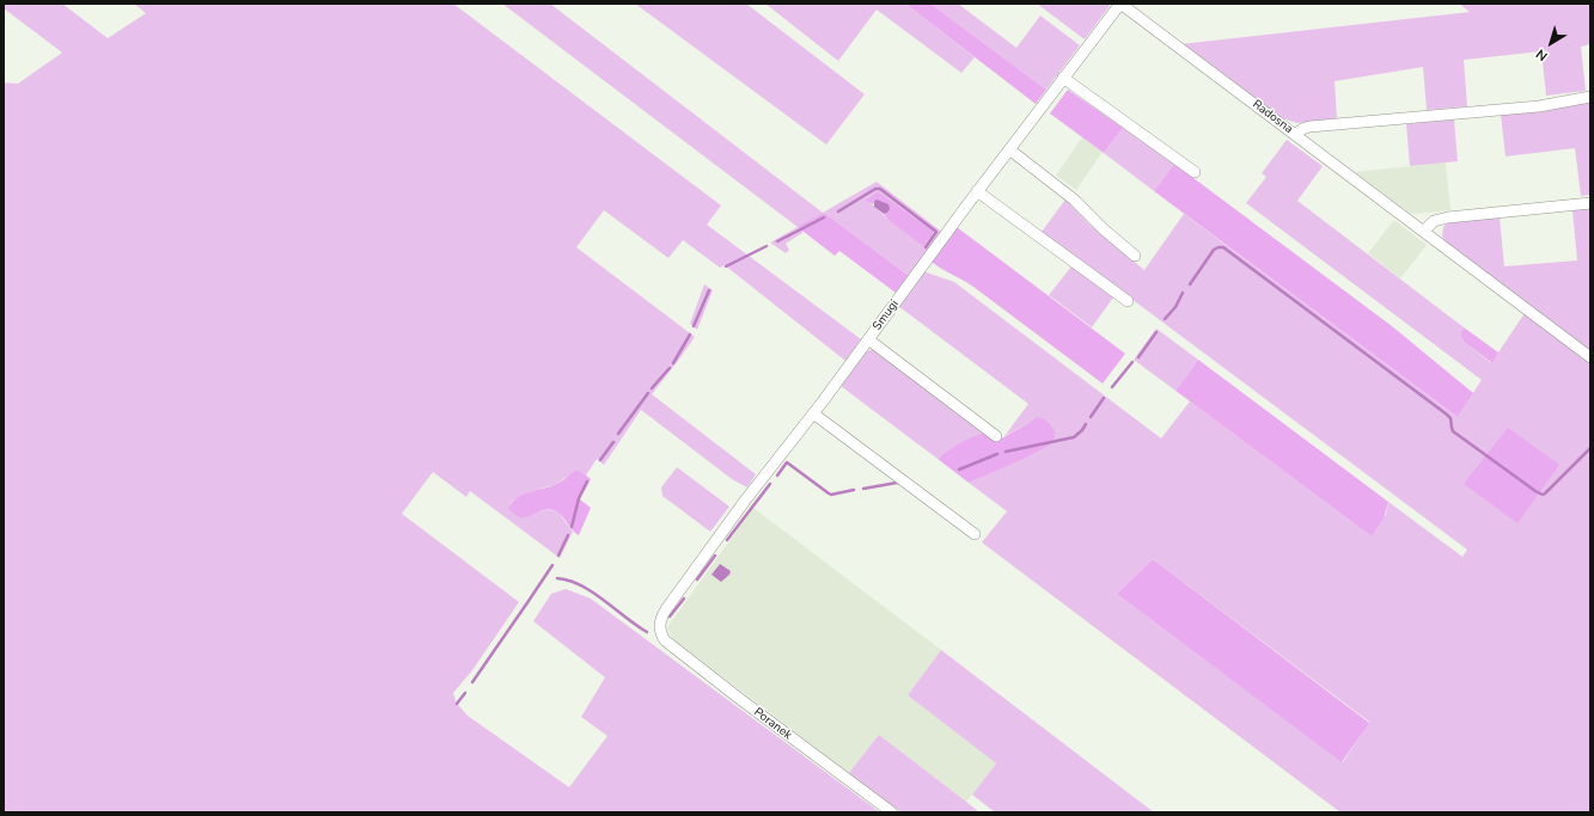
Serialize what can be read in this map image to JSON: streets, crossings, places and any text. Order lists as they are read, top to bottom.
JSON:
{
  "streets": {
    "street": ["Radosna", "Smugi", "Poranek"]
  },
  "crossings": [
    ["Radosna", "Smugi"],
    ["Smugi", "Poranek"]
  ],
  "north": "bottom left"
}
